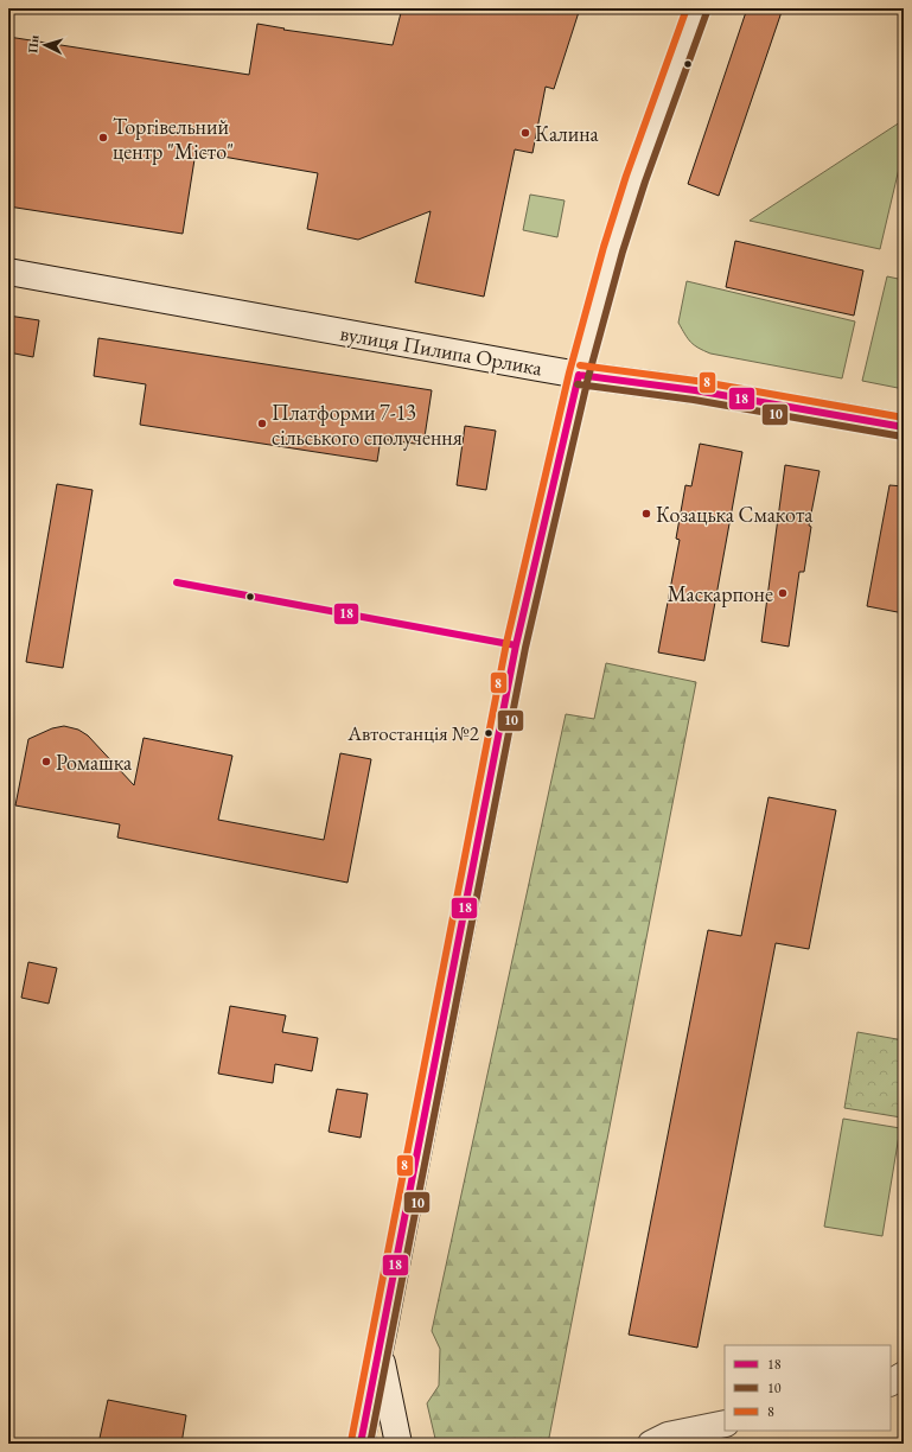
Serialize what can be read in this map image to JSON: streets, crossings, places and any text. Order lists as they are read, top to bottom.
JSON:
{
  "streets": {
    "main road": ["вулиця Пилипа Орлика"]
  },
  "places": [
    "Калина",
    "Торгівельний центр \"Місто\"",
    "Платформи 7-13 сільського сполучення",
    "Козацька Смакота",
    "Маскарпоне",
    "Автостанція №2",
    "Ромашка"
  ],
  "lines": ["transit line 8", "transit line 10", "transit line 18"],
  "legend": ["18", "10", "8"],
  "north": "left"
}
